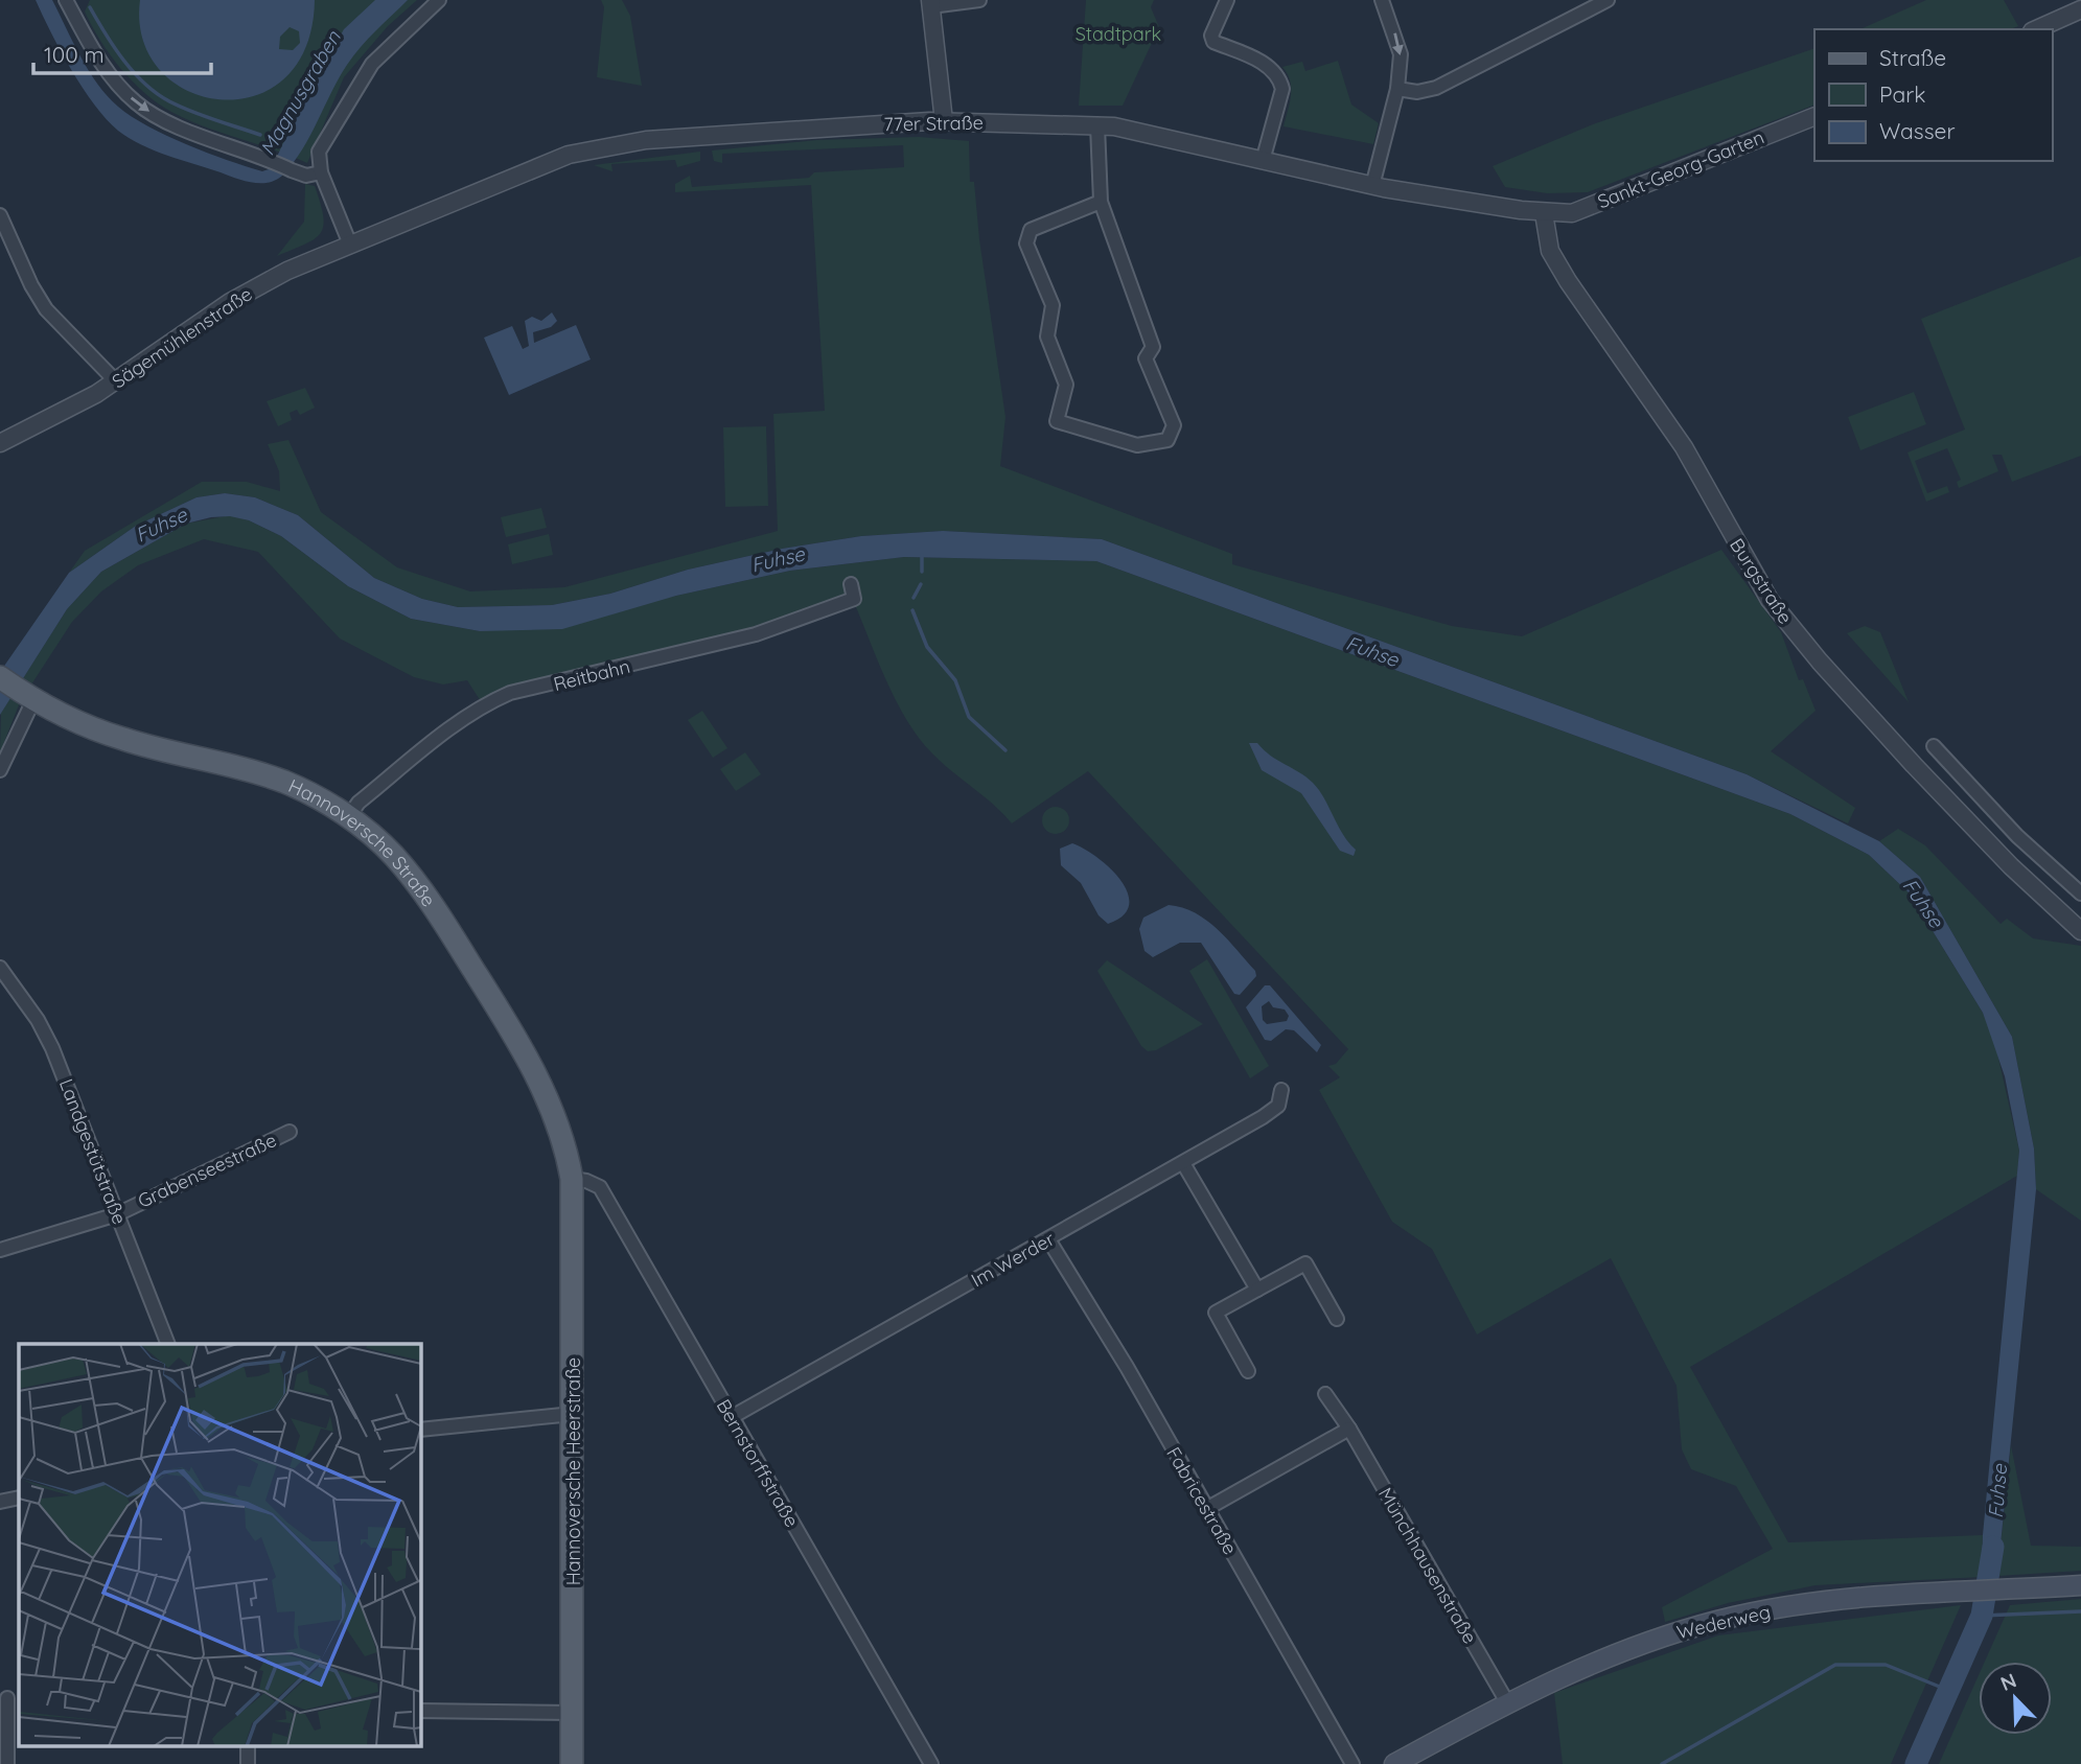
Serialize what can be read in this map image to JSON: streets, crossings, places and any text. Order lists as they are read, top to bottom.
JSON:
{
  "streets": {
    "main road": ["Hannoversche Straße", "Hannoversche Heerstraße", "Wederweg"],
    "street": [
      "77er Straße",
      "Sankt-Georg-Garten",
      "Sägemühlenstraße",
      "Burgstraße",
      "Reitbahn",
      "Landgestütstraße",
      "Grabenseestraße",
      "Im Werder",
      "Bernstorffstraße",
      "Fabricestraße",
      "Münchhausenstraße"
    ]
  },
  "crossings": [
    ["77er Straße", "Sankt-Georg-Garten"],
    ["77er Straße", "Sägemühlenstraße"],
    ["77er Straße", "Burgstraße"],
    ["Sankt-Georg-Garten", "Burgstraße"],
    ["Reitbahn", "Hannoversche Straße"],
    ["Hannoversche Straße", "Bernstorffstraße"],
    ["Hannoversche Straße", "Hannoversche Heerstraße"],
    ["Landgestütstraße", "Grabenseestraße"],
    ["Im Werder", "Bernstorffstraße"],
    ["Im Werder", "Fabricestraße"],
    ["Bernstorffstraße", "Hannoversche Heerstraße"],
    ["Münchhausenstraße", "Wederweg"]
  ],
  "water": ["Magnusgraben", "Fuhse"],
  "parks": ["Stadtpark"],
  "legend": ["Straße", "Park", "Wasser"],
  "scale_bar": "100 m",
  "north": "top left"
}
